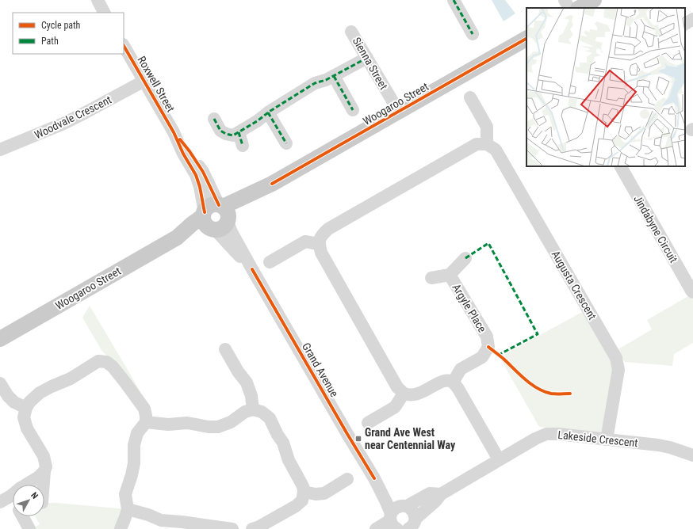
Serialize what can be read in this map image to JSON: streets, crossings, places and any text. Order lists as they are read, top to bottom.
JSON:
{
  "streets": {
    "main road": ["Woogaroo Street"],
    "street": [
      "Sienna Street",
      "Roxwell Street",
      "Woodvale Crescent",
      "Jindabyne Circuit",
      "Augusta Crescent",
      "Argyle Place",
      "Grand Avenue",
      "Lakeside Crescent"
    ]
  },
  "crossings": [
    ["Sienna Street", "Woogaroo Street"],
    ["Roxwell Street", "Woogaroo Street"],
    ["Roxwell Street", "Woodvale Crescent"],
    ["Roxwell Street", "Grand Avenue"],
    ["Woogaroo Street", "Grand Avenue"],
    ["Augusta Crescent", "Lakeside Crescent"],
    ["Grand Avenue", "Lakeside Crescent"]
  ],
  "places": {
    "transit": ["Grand Ave West near Centennial Way"]
  },
  "legend": ["Cycle path", "Path"],
  "north": "top right"
}
